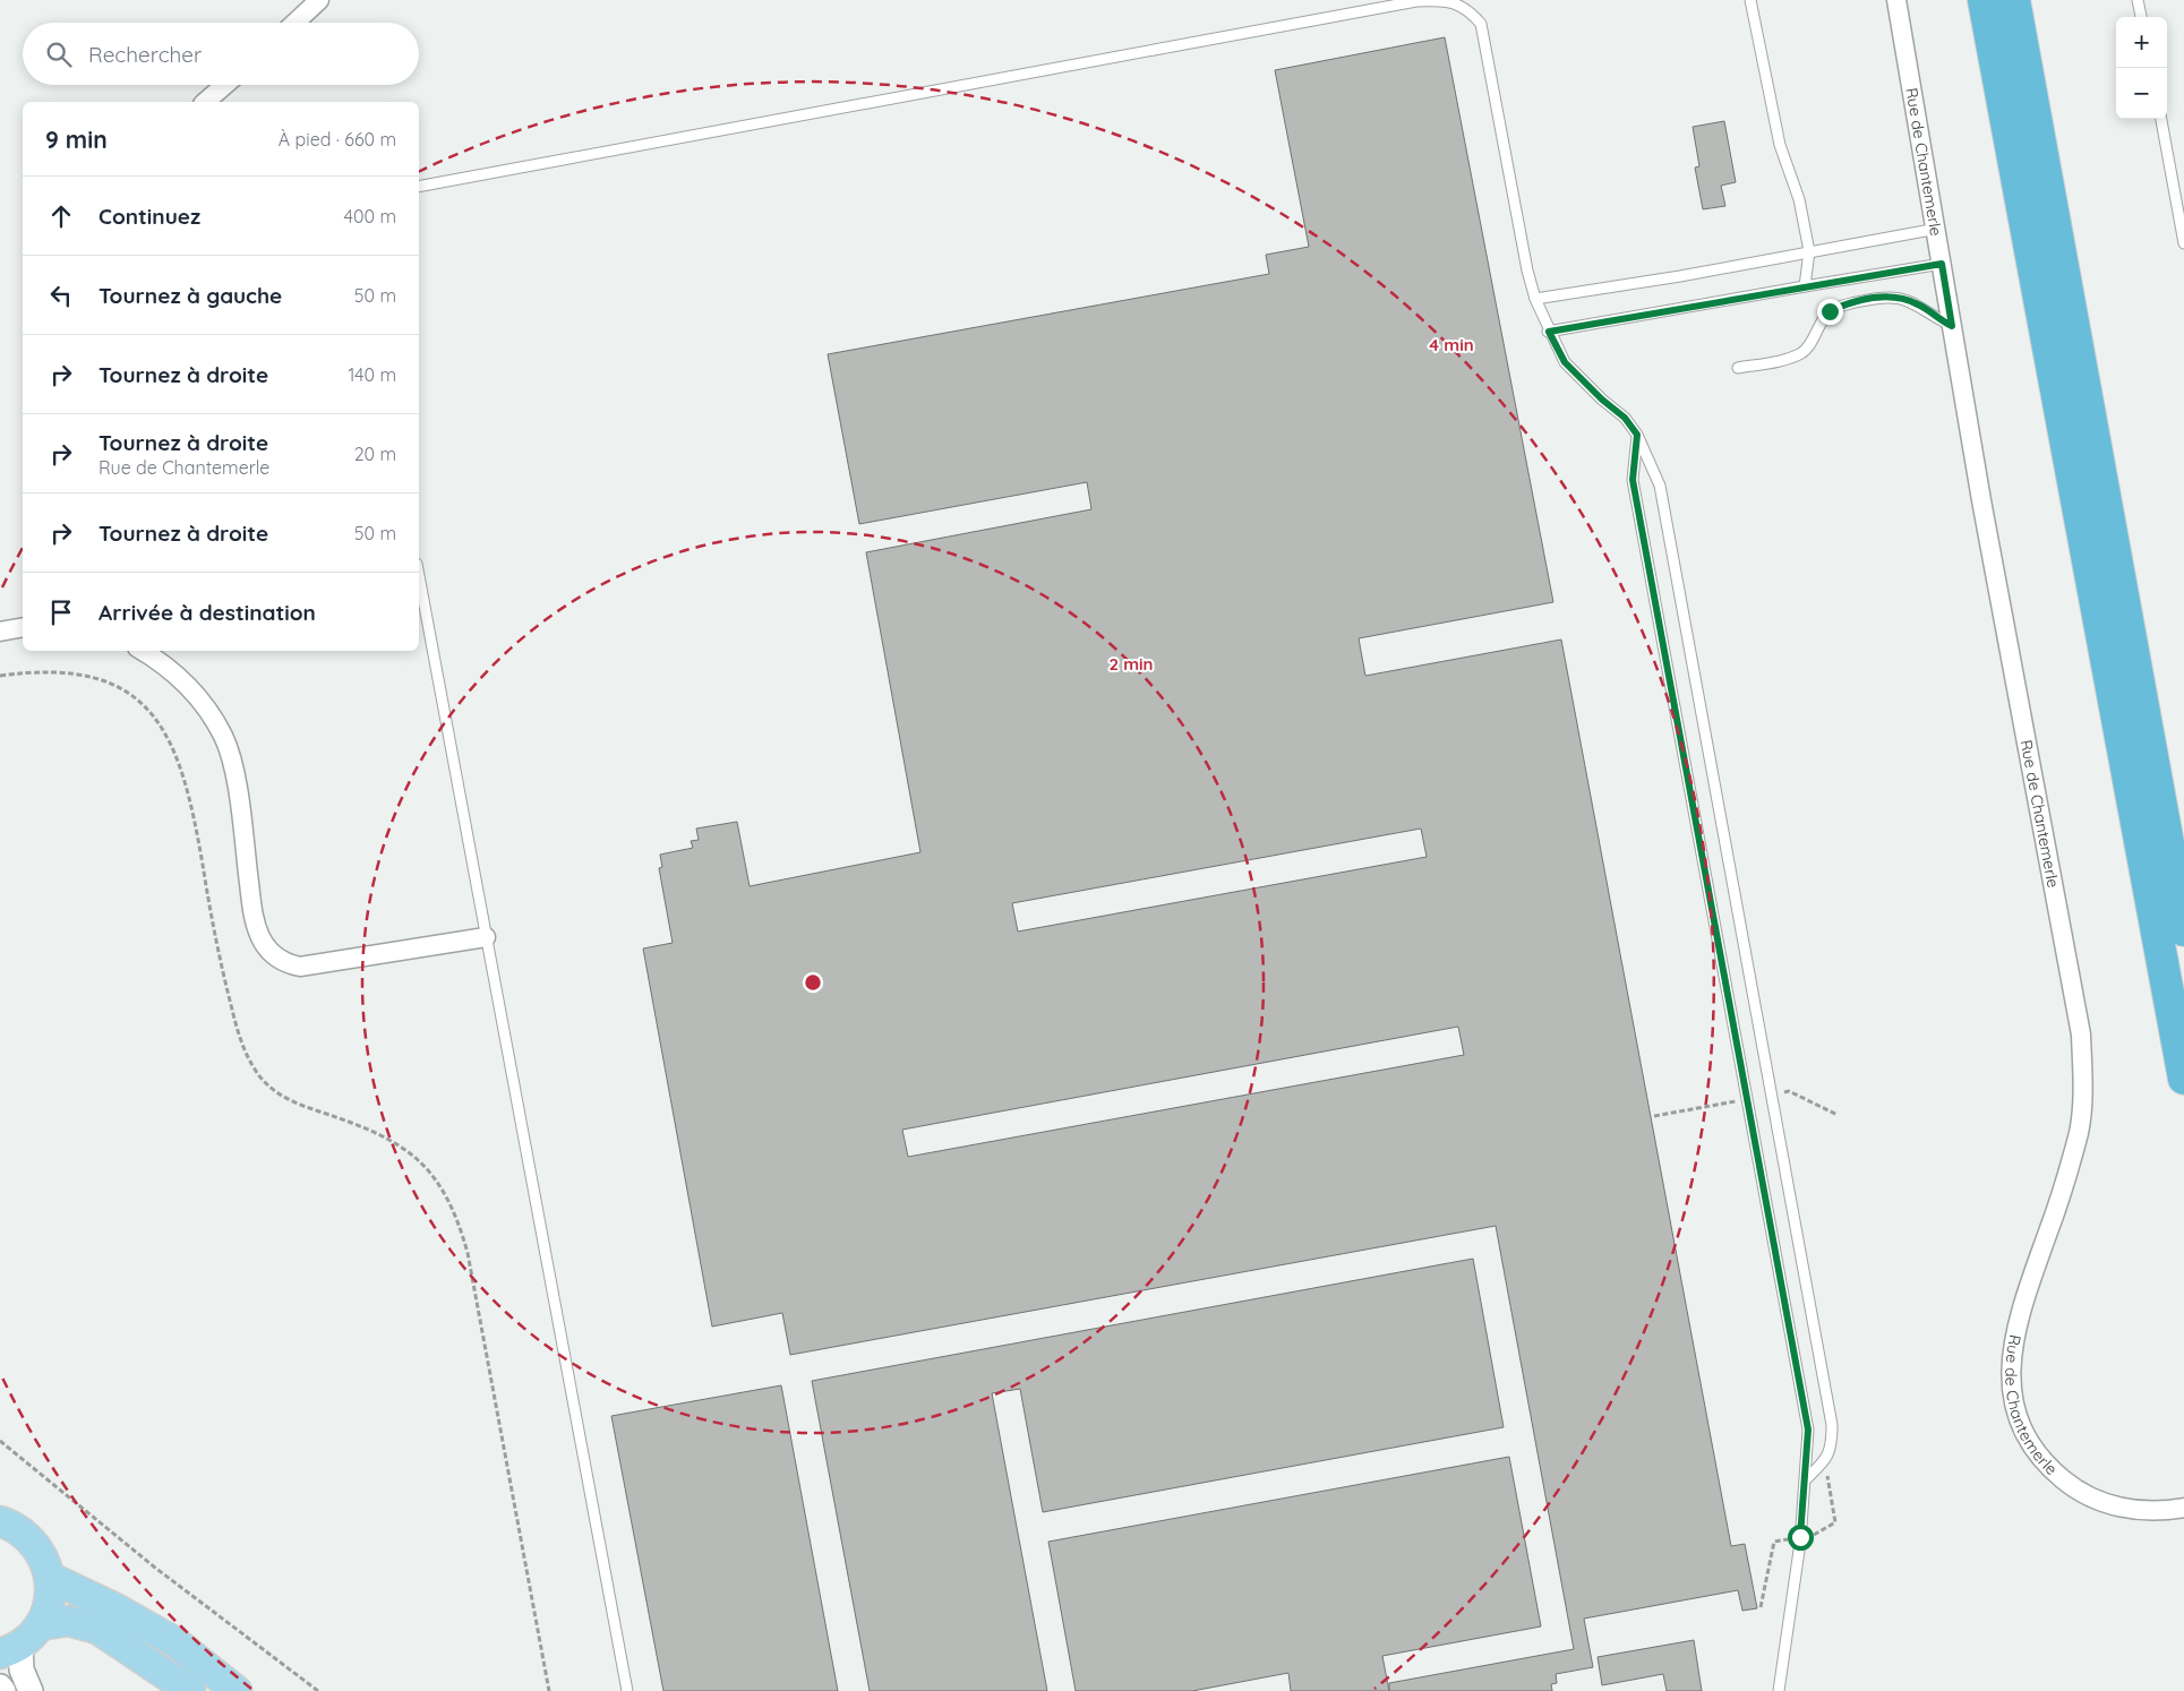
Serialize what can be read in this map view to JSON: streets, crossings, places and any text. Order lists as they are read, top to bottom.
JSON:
{
  "streets": {
    "street": ["Rue de Chantemerle"]
  },
  "page": {
    "map_buttons": ["+", "−"],
    "search": "Rechercher",
    "heading": ["9 min", "À pied · 660 m"],
    "list": [
      ["Continuez", "400 m"],
      ["Tournez à gauche", "50 m"],
      ["Tournez à droite", "140 m"],
      ["Tournez à droite", "Rue de Chantemerle", "20 m"],
      ["Tournez à droite", "50 m"],
      "Arrivée à destination"
    ]
  },
  "rings": ["4 min", "2 min"]
}
